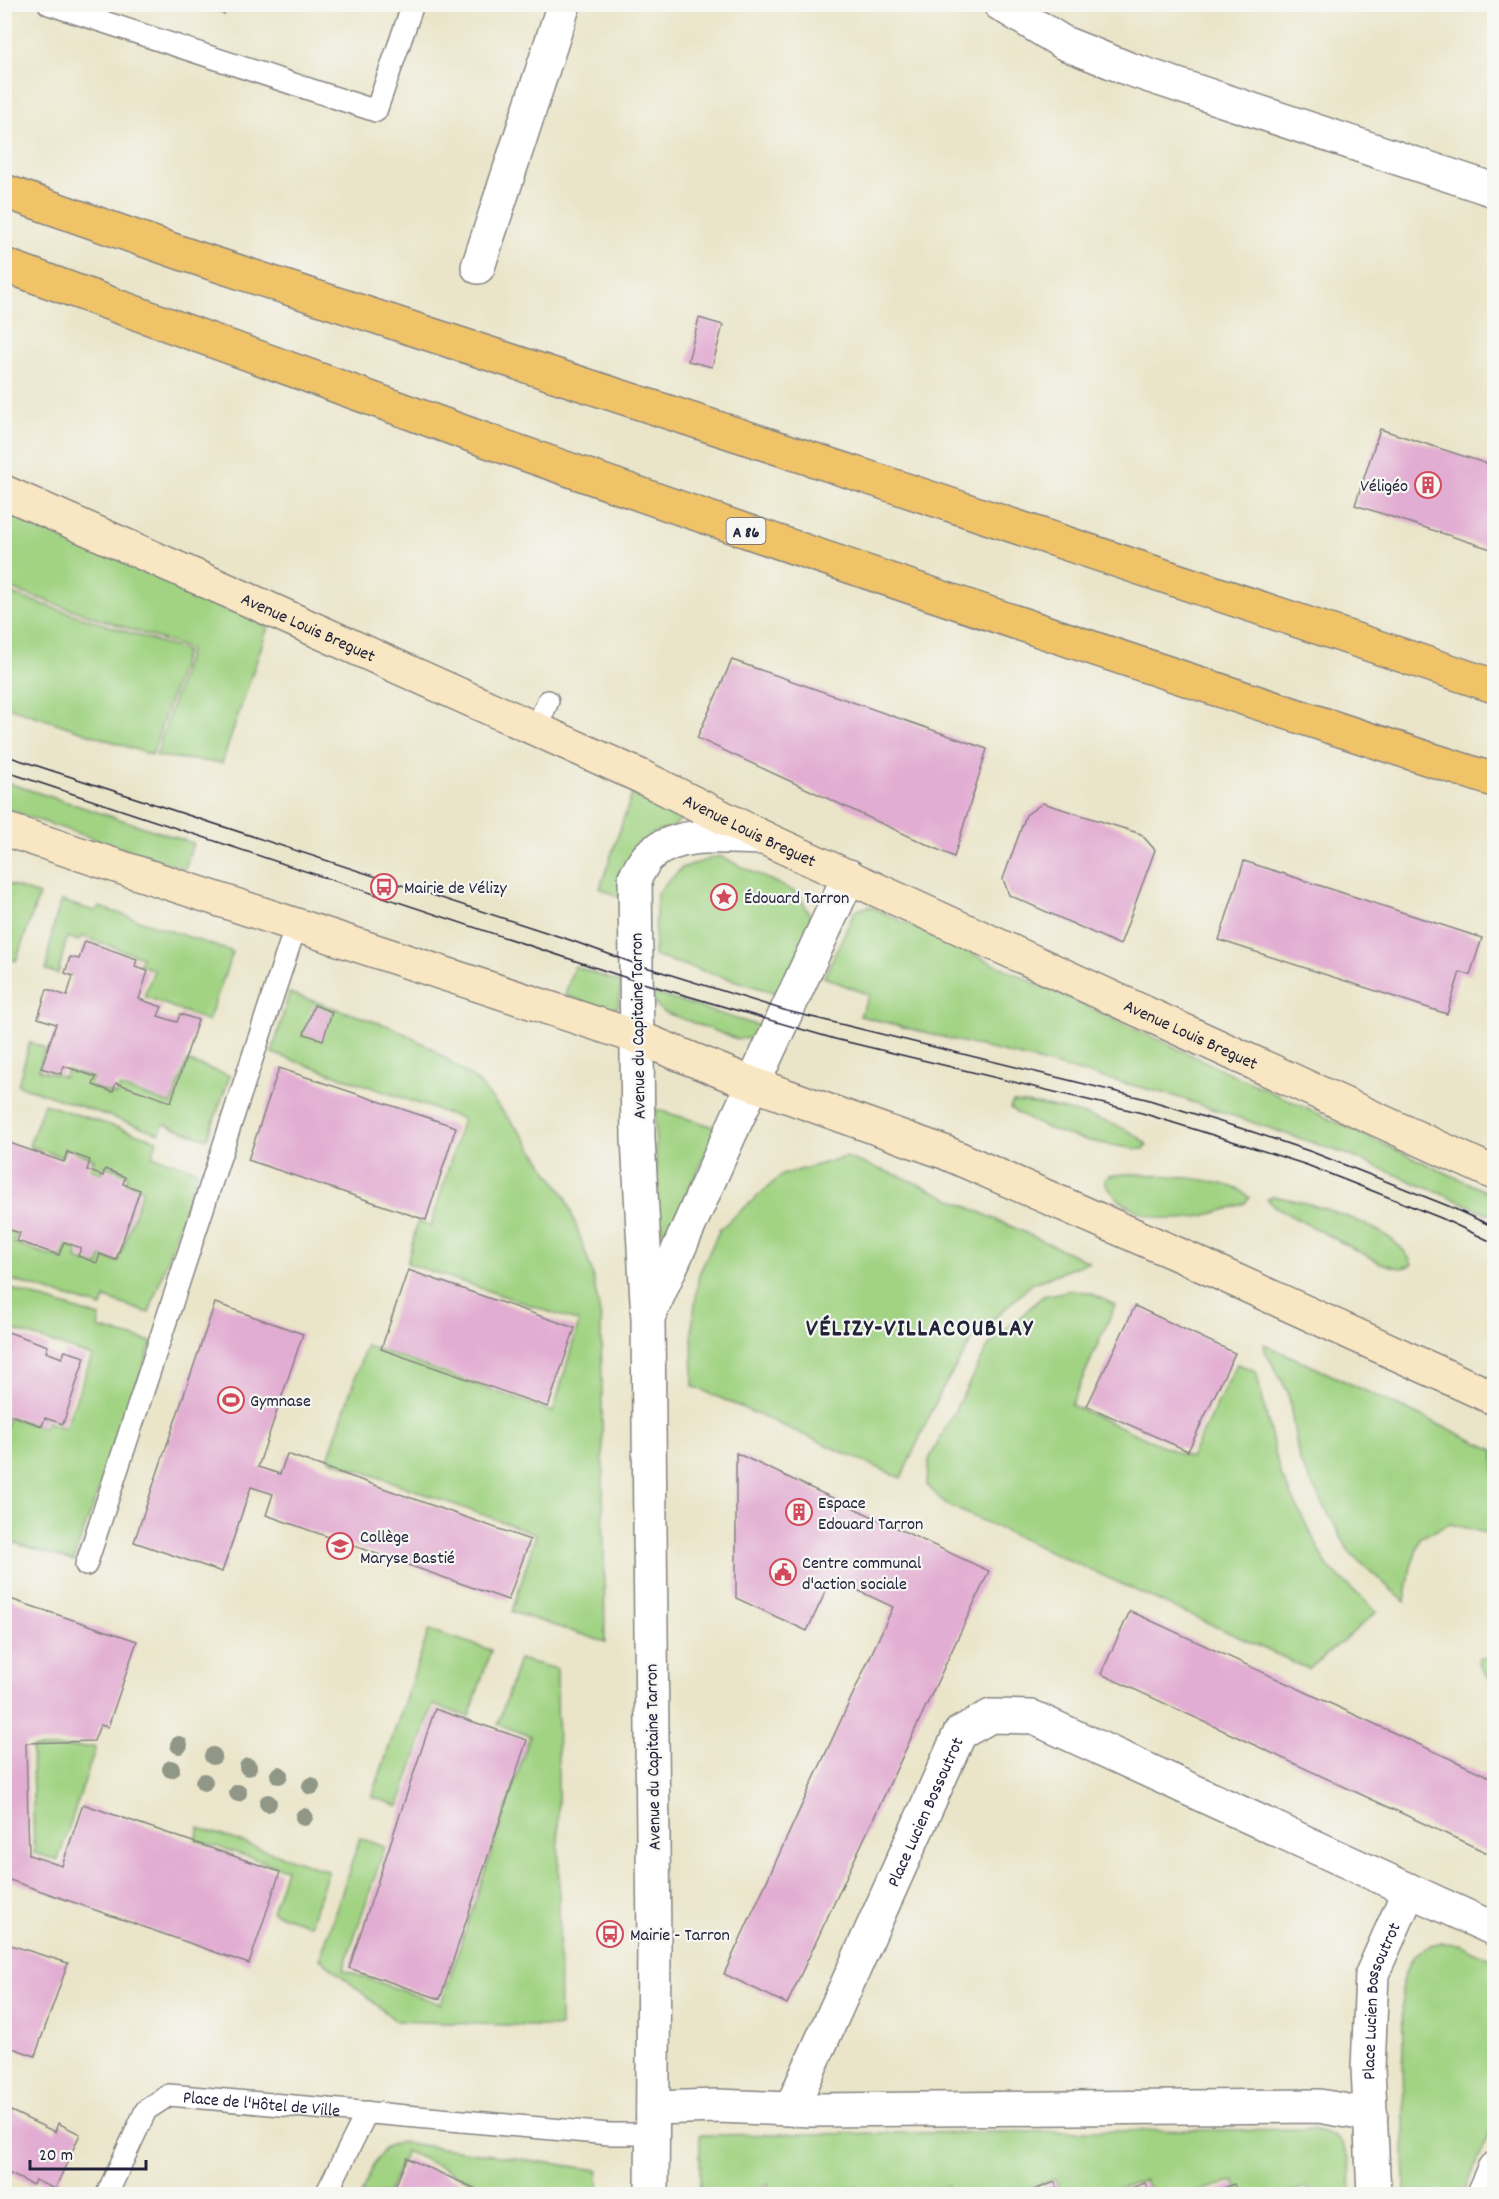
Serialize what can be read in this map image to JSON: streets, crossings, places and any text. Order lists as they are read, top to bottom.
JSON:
{
  "streets": {
    "highway": ["A 86"],
    "main road": ["Avenue Louis Breguet"],
    "street": ["Avenue du Capitaine Tarron", "Place Lucien Bossoutrot"],
    "lane": ["Place de l'Hôtel de Ville"]
  },
  "crossings": [
    ["Avenue Louis Breguet", "Avenue du Capitaine Tarron"],
    ["Avenue du Capitaine Tarron", "Place de l'Hôtel de Ville"]
  ],
  "districts": ["VÉLIZY-VILLACOUBLAY"],
  "places": {
    "building": ["Véligéo", "Espace Edouard Tarron"],
    "bus stop": ["Mairie de Vélizy", "Mairie - Tarron"],
    "place": ["Édouard Tarron"],
    "sports": ["Gymnase"],
    "school or university": ["Collège Maryse Bastié"],
    "public building": ["Centre communal d'action sociale"]
  },
  "scale_bar": "20 m"
}
